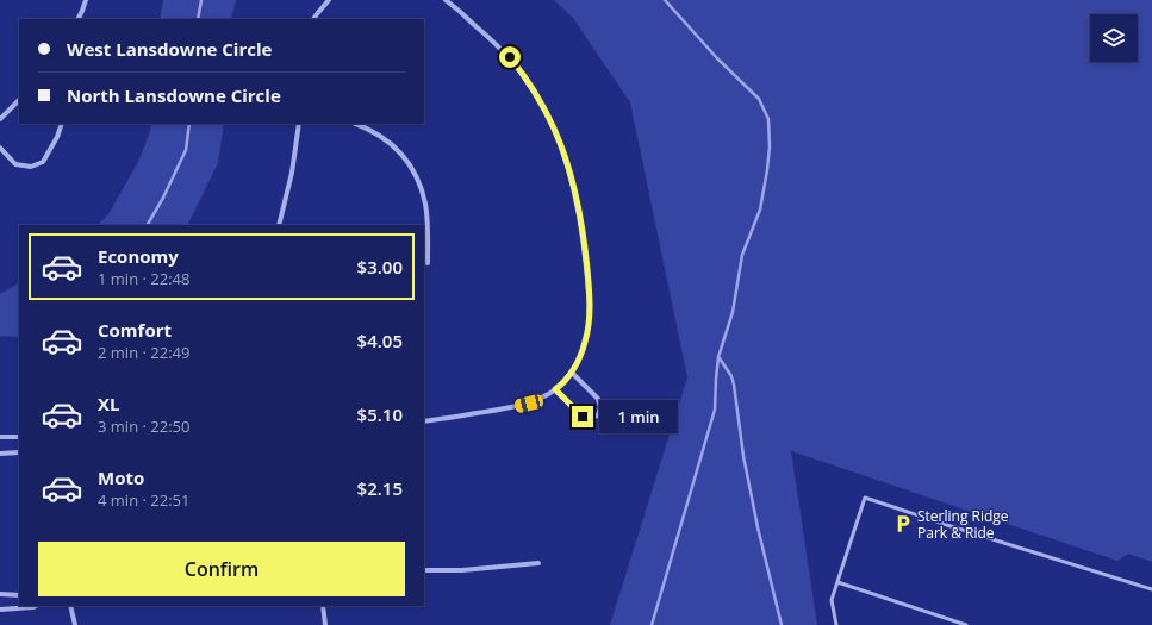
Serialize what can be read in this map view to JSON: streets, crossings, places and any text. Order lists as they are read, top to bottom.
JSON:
{
  "places": {
    "parking": ["Sterling Ridge Park & Ride"]
  },
  "page": {
    "banner": ["West Lansdowne Circle", "North Lansdowne Circle"],
    "list": [
      {
        "name": "Economy",
        "note": "1 min · 22:48",
        "value": "$3.00"
      },
      {
        "name": "Comfort",
        "note": "2 min · 22:49",
        "value": "$4.05"
      },
      {
        "name": "XL",
        "note": "3 min · 22:50",
        "value": "$5.10"
      },
      {
        "name": "Moto",
        "note": "4 min · 22:51",
        "value": "$2.15"
      }
    ],
    "bubble": "1 min",
    "buttons": "Confirm"
  }
}
